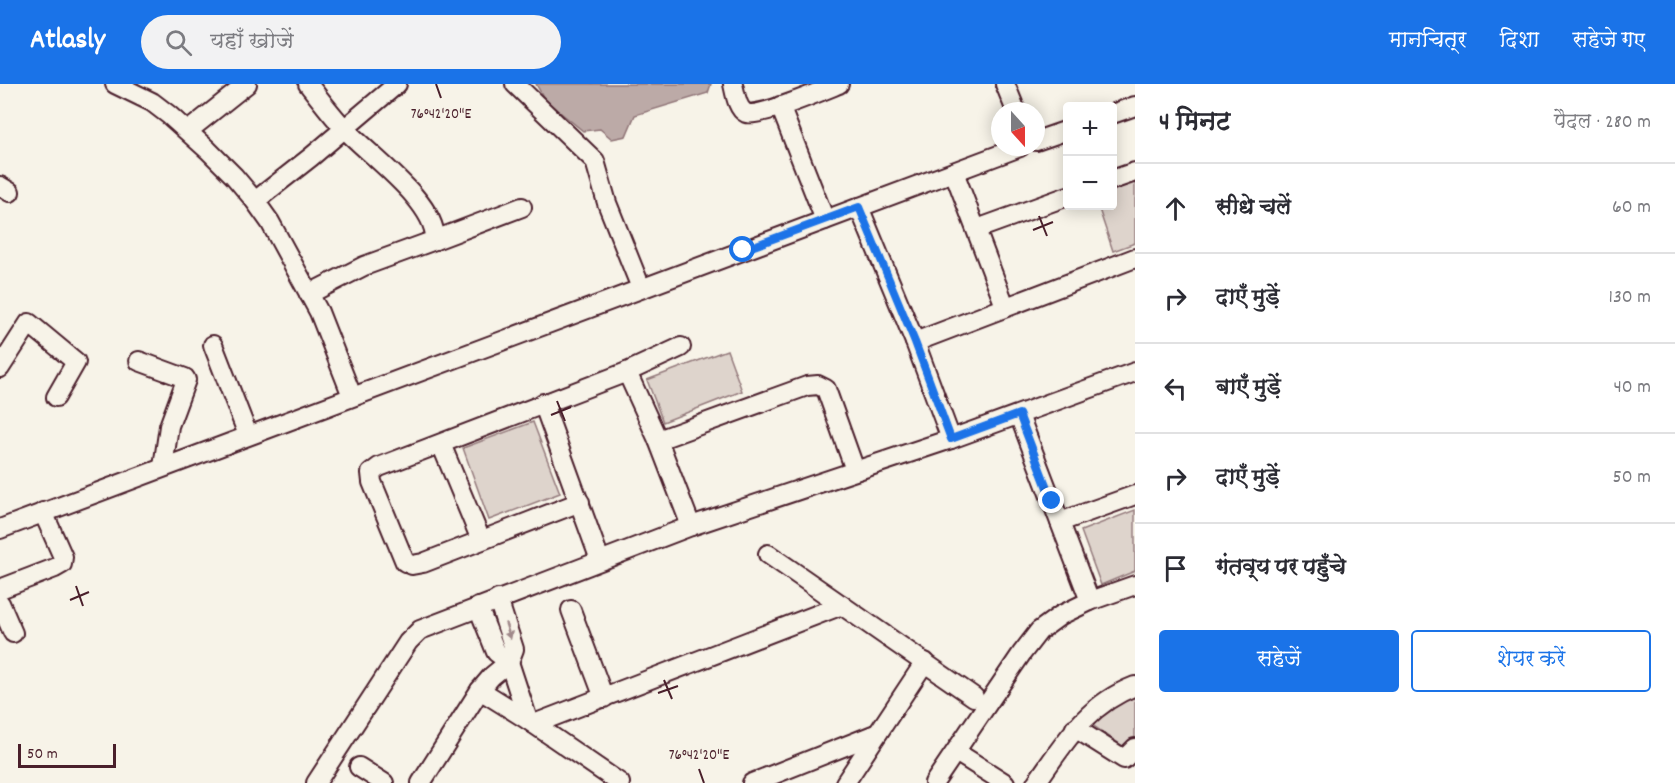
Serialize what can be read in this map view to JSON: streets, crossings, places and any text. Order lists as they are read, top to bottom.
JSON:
{
  "scale_bar": "50 m",
  "north": "bottom",
  "page": {
    "header": "Atlasly",
    "search": "यहाँ खोजें",
    "nav": ["मानचित्र", "दिशा", "सहेजे गए"],
    "heading": ["4 मिनट", "पैदल · 280 m"],
    "map_buttons": ["+", "−"],
    "list": [
      ["सीधे चलें", "60 m"],
      ["दाएँ मुड़ें", "130 m"],
      ["बाएँ मुड़ें", "40 m"],
      ["दाएँ मुड़ें", "50 m"],
      "गंतव्य पर पहुँचे"
    ],
    "buttons": ["सहेजें", "शेयर करें"],
    "scale": "50 m"
  },
  "coordinates": ["76°42'20\"E"]
}
